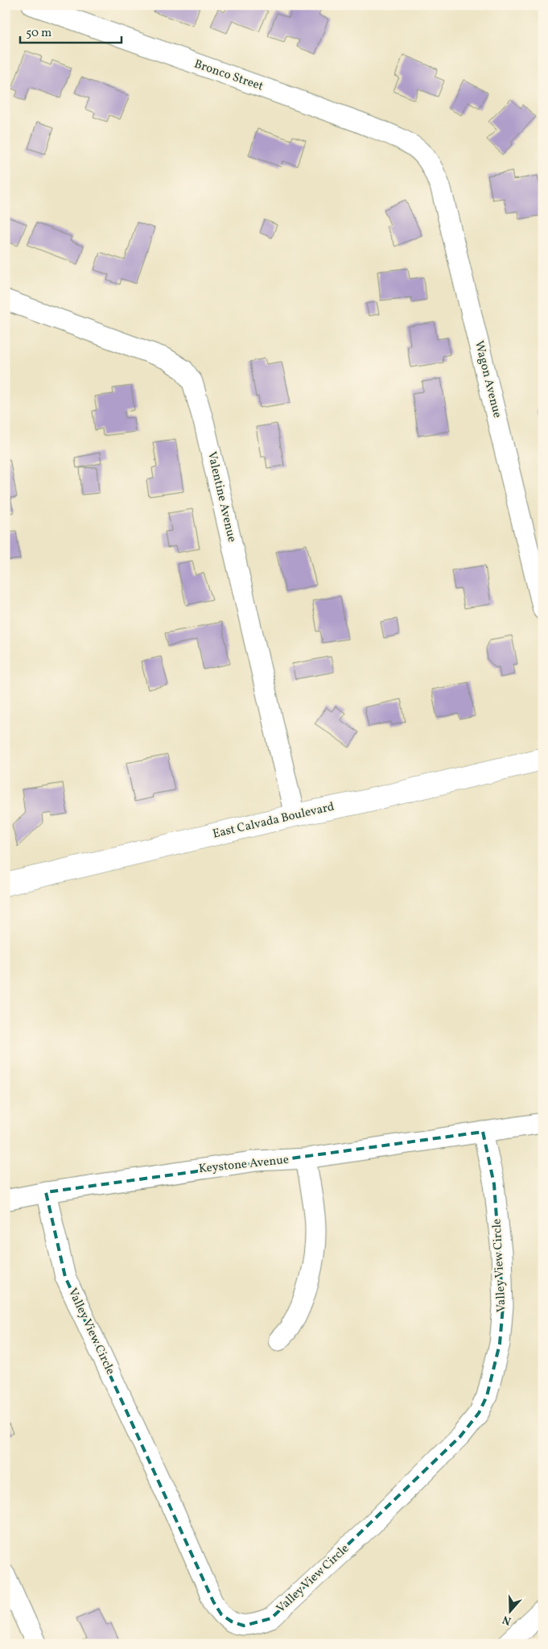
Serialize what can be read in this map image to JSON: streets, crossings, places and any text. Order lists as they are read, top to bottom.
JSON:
{
  "streets": {
    "main road": ["East Calvada Boulevard"],
    "street": [
      "Bronco Street",
      "Wagon Avenue",
      "Valentine Avenue",
      "Keystone Avenue",
      "Valley View Circle"
    ]
  },
  "crossings": [
    ["Bronco Street", "Wagon Avenue"],
    ["Valentine Avenue", "East Calvada Boulevard"],
    ["Keystone Avenue", "Valley View Circle"]
  ],
  "scale_bar": "50 m",
  "north": "bottom"
}
